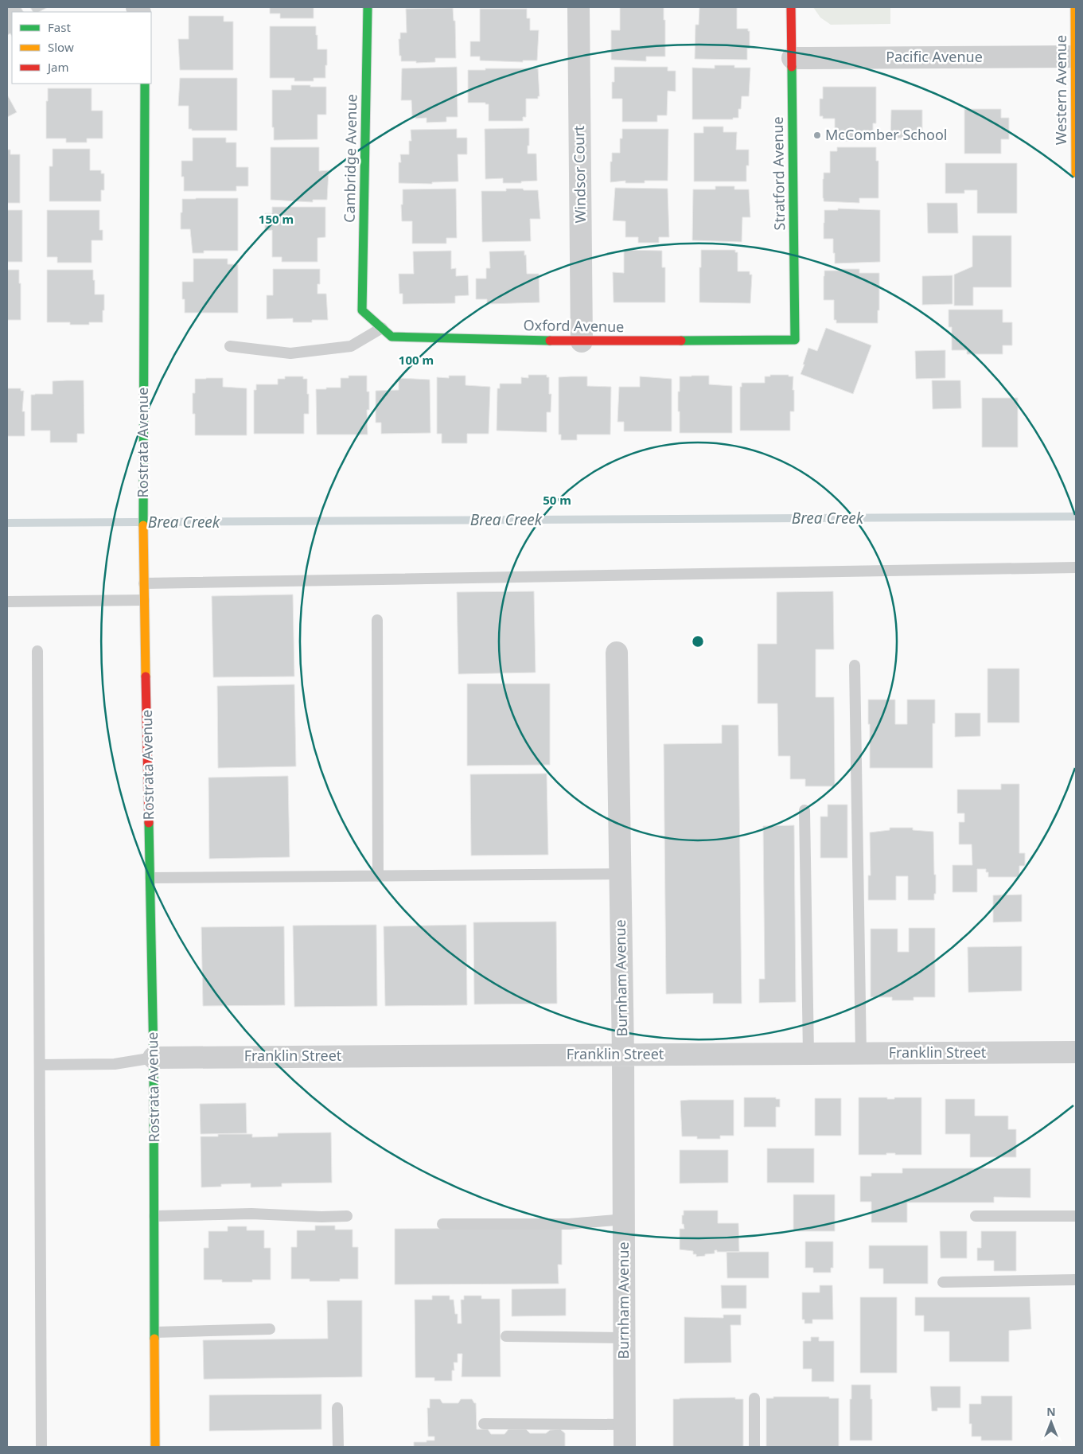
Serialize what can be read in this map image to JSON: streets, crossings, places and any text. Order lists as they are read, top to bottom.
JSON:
{
  "streets": {
    "street": [
      "Pacific Avenue",
      "Western Avenue",
      "Cambridge Avenue",
      "Stratford Avenue",
      "Windsor Court",
      "Oxford Avenue",
      "Rostrata Avenue",
      "Burnham Avenue",
      "Franklin Street"
    ]
  },
  "crossings": [
    ["Pacific Avenue", "Western Avenue"],
    ["Pacific Avenue", "Stratford Avenue"],
    ["Cambridge Avenue", "Oxford Avenue"],
    ["Stratford Avenue", "Oxford Avenue"],
    ["Windsor Court", "Oxford Avenue"],
    ["Rostrata Avenue", "Franklin Street"],
    ["Burnham Avenue", "Franklin Street"]
  ],
  "water": ["Brea Creek"],
  "places": ["McComber School"],
  "legend": ["Fast", "Slow", "Jam"],
  "north": "top",
  "rings": ["150 m", "100 m", "50 m"]
}
